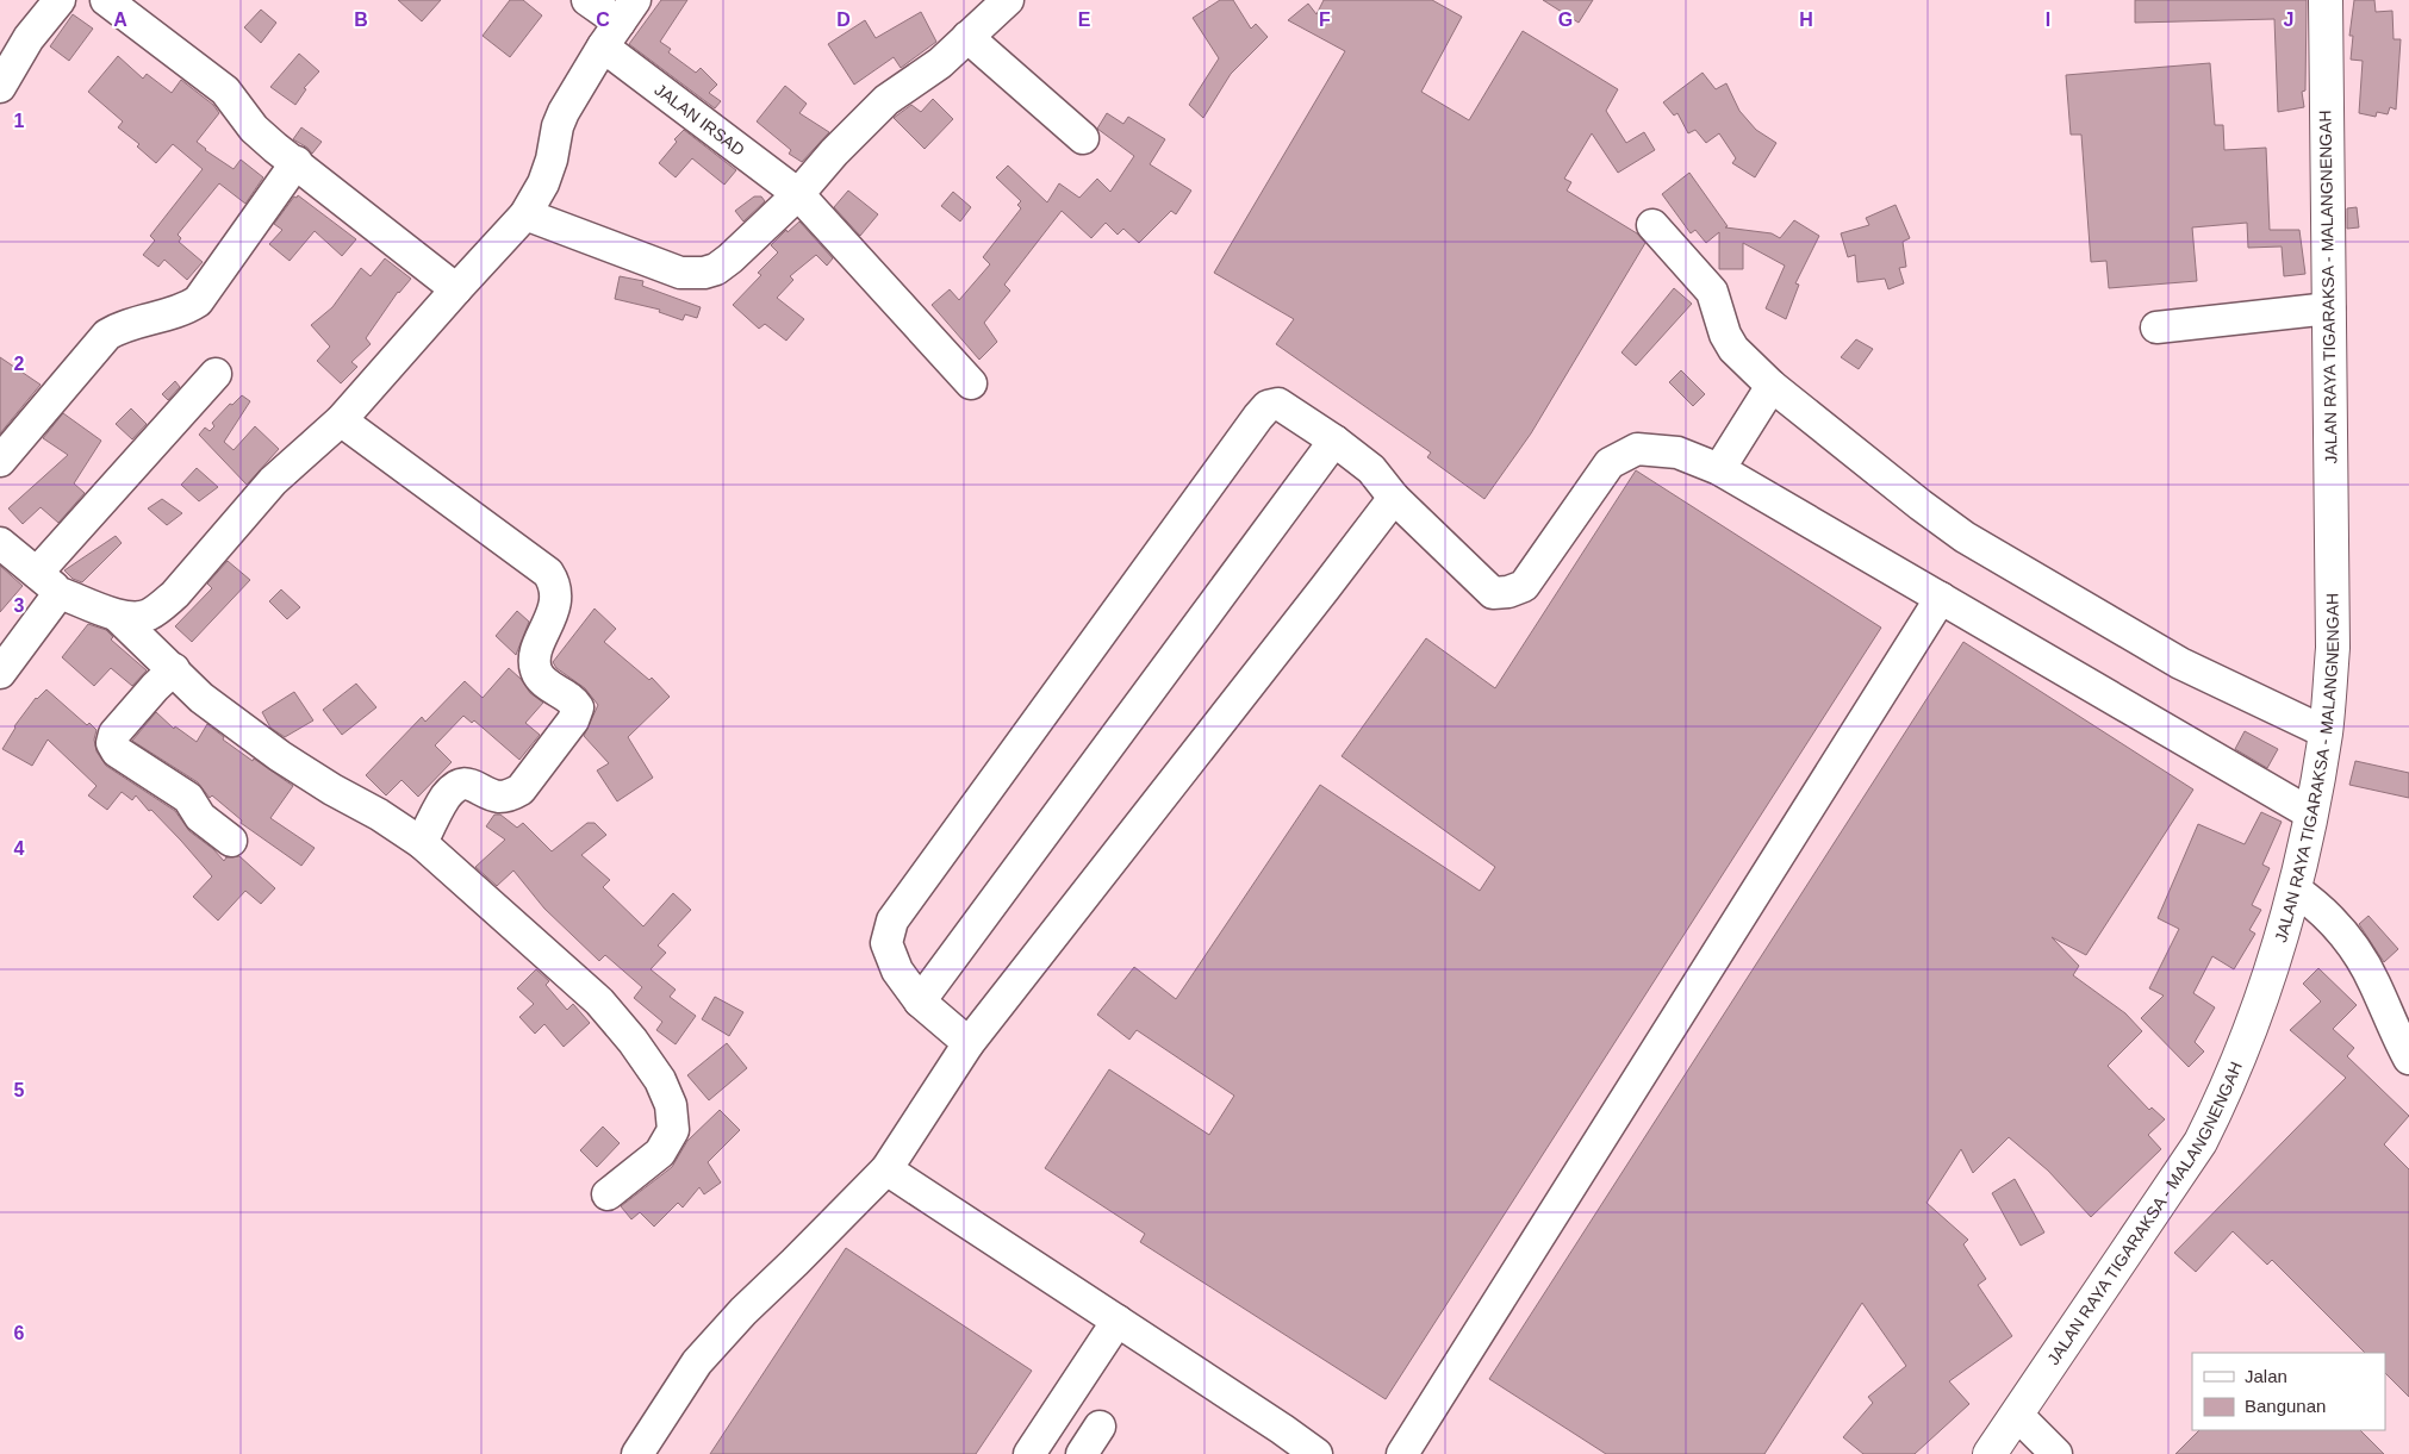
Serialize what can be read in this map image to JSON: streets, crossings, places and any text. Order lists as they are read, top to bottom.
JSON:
{
  "streets": {
    "main road": ["JALAN RAYA TIGARAKSA - MALANGNENGAH"],
    "street": ["JALAN IRSAD"]
  },
  "legend": ["Jalan", "Bangunan"],
  "grid": {
    "columns": [
      "A",
      "B",
      "C",
      "D",
      "E",
      "F",
      "G",
      "H",
      "I",
      "J"
    ],
    "rows": [
      "1",
      "2",
      "3",
      "4",
      "5",
      "6"
    ]
  }
}
